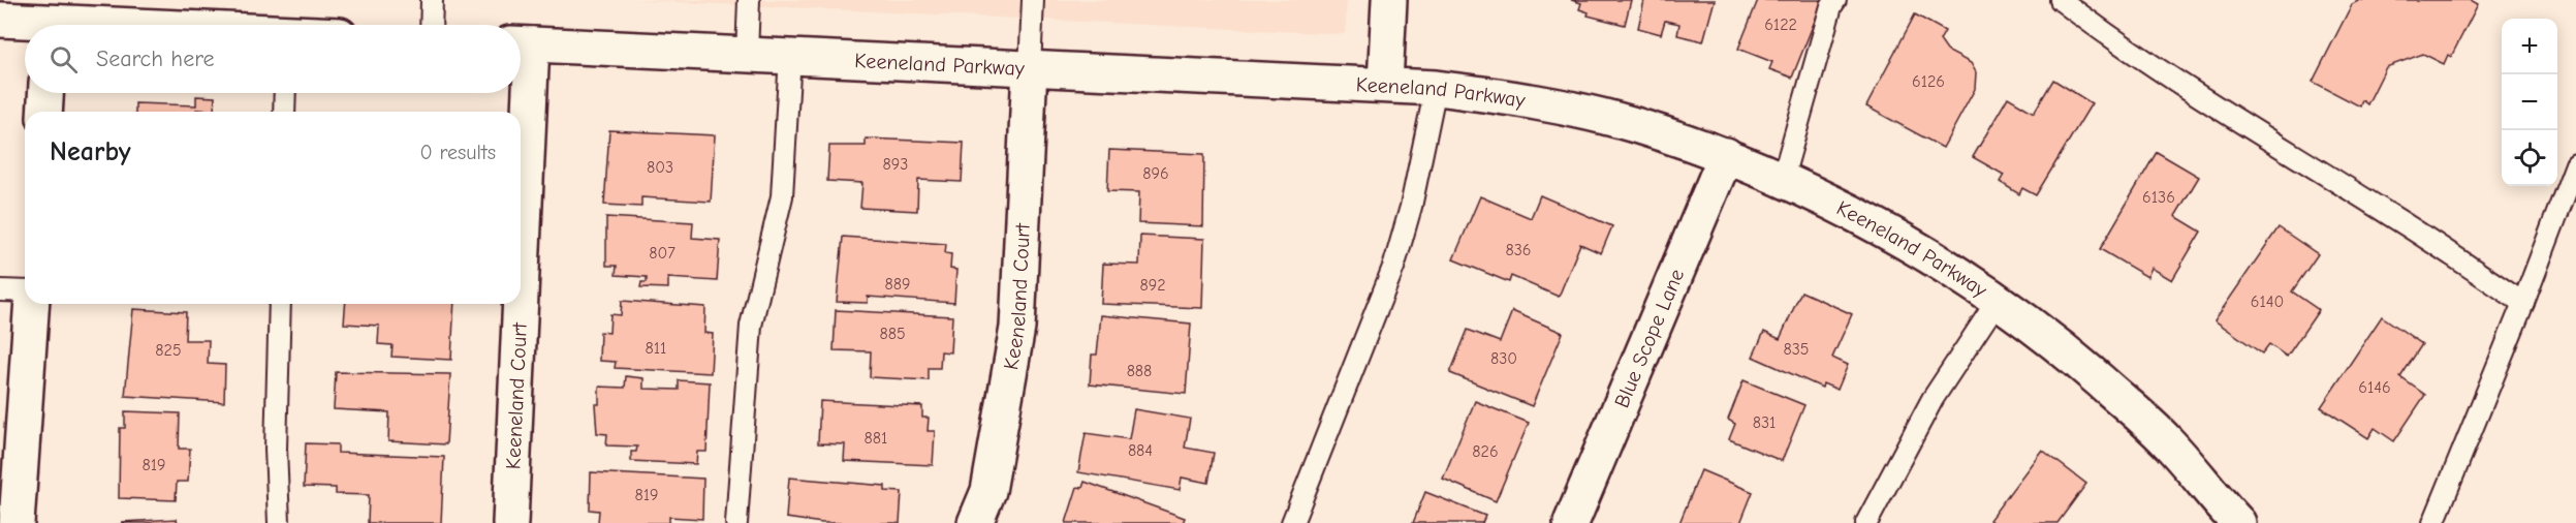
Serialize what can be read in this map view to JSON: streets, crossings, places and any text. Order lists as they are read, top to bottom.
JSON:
{
  "streets": {
    "street": ["Keeneland Parkway", "Keeneland Court", "Blue Scope Lane"]
  },
  "crossings": [
    ["Keeneland Parkway", "Keeneland Court"],
    ["Keeneland Parkway", "Blue Scope Lane"]
  ],
  "house_numbers": [
    "6122",
    "6126",
    "893",
    "803",
    "896",
    "6136",
    "836",
    "807",
    "889",
    "892",
    "6140",
    "885",
    "811",
    "835",
    "825",
    "830",
    "888",
    "6146",
    "831",
    "881",
    "884",
    "826",
    "819",
    "819"
  ],
  "page": {
    "map_buttons": ["+", "−"],
    "search": "Search here",
    "heading": ["Nearby", "0 results"]
  }
}
